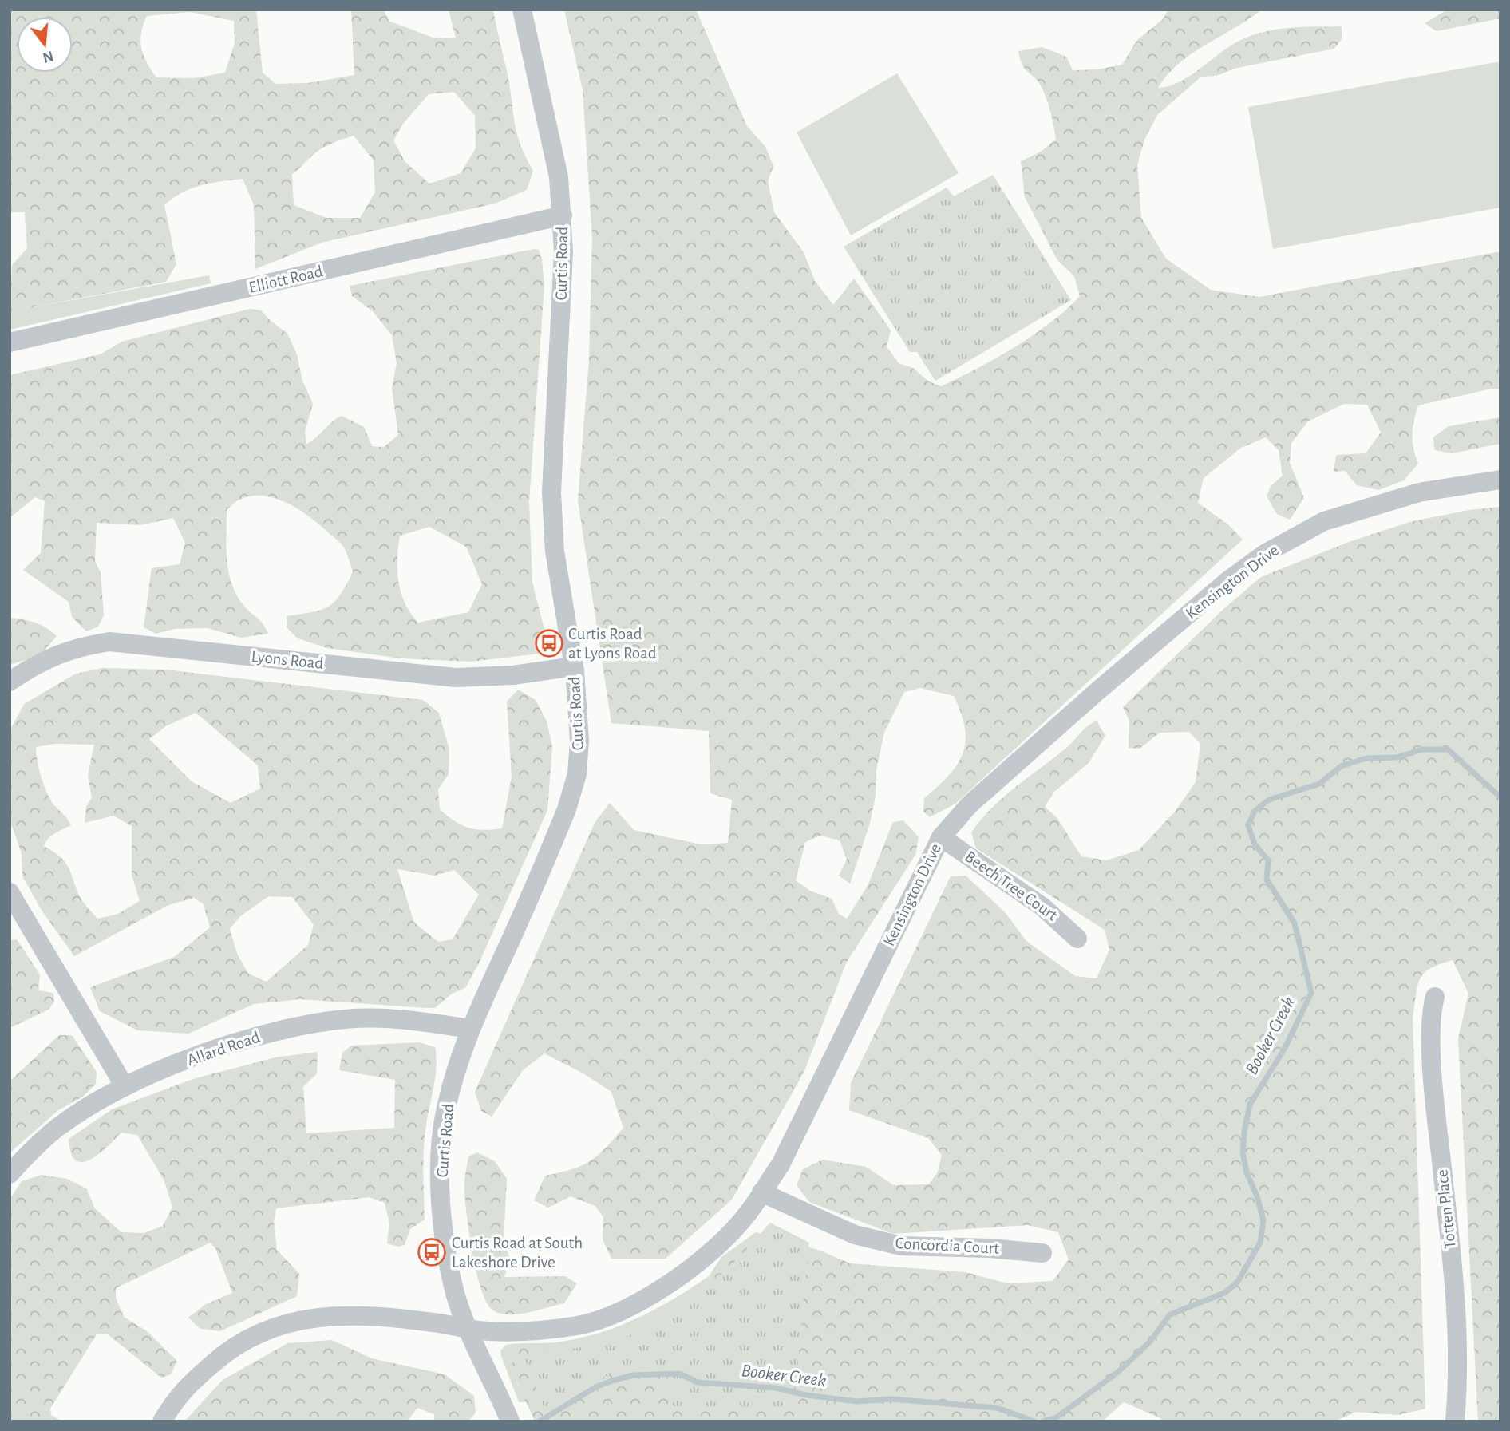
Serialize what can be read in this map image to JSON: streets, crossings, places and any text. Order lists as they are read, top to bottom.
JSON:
{
  "streets": {
    "street": [
      "Curtis Road",
      "Elliott Road",
      "Kensington Drive",
      "Lyons Road",
      "Beech Tree Court",
      "Allard Road",
      "Totten Place",
      "Concordia Court"
    ]
  },
  "crossings": [
    ["Curtis Road", "Elliott Road"],
    ["Curtis Road", "Kensington Drive"],
    ["Curtis Road", "Lyons Road"],
    ["Curtis Road", "Allard Road"],
    ["Kensington Drive", "Beech Tree Court"],
    ["Kensington Drive", "Concordia Court"]
  ],
  "water": ["Booker Creek"],
  "places": {
    "bus stop": ["Curtis Road at Lyons Road", "Curtis Road at South Lakeshore Drive"]
  },
  "north": "bottom"
}
